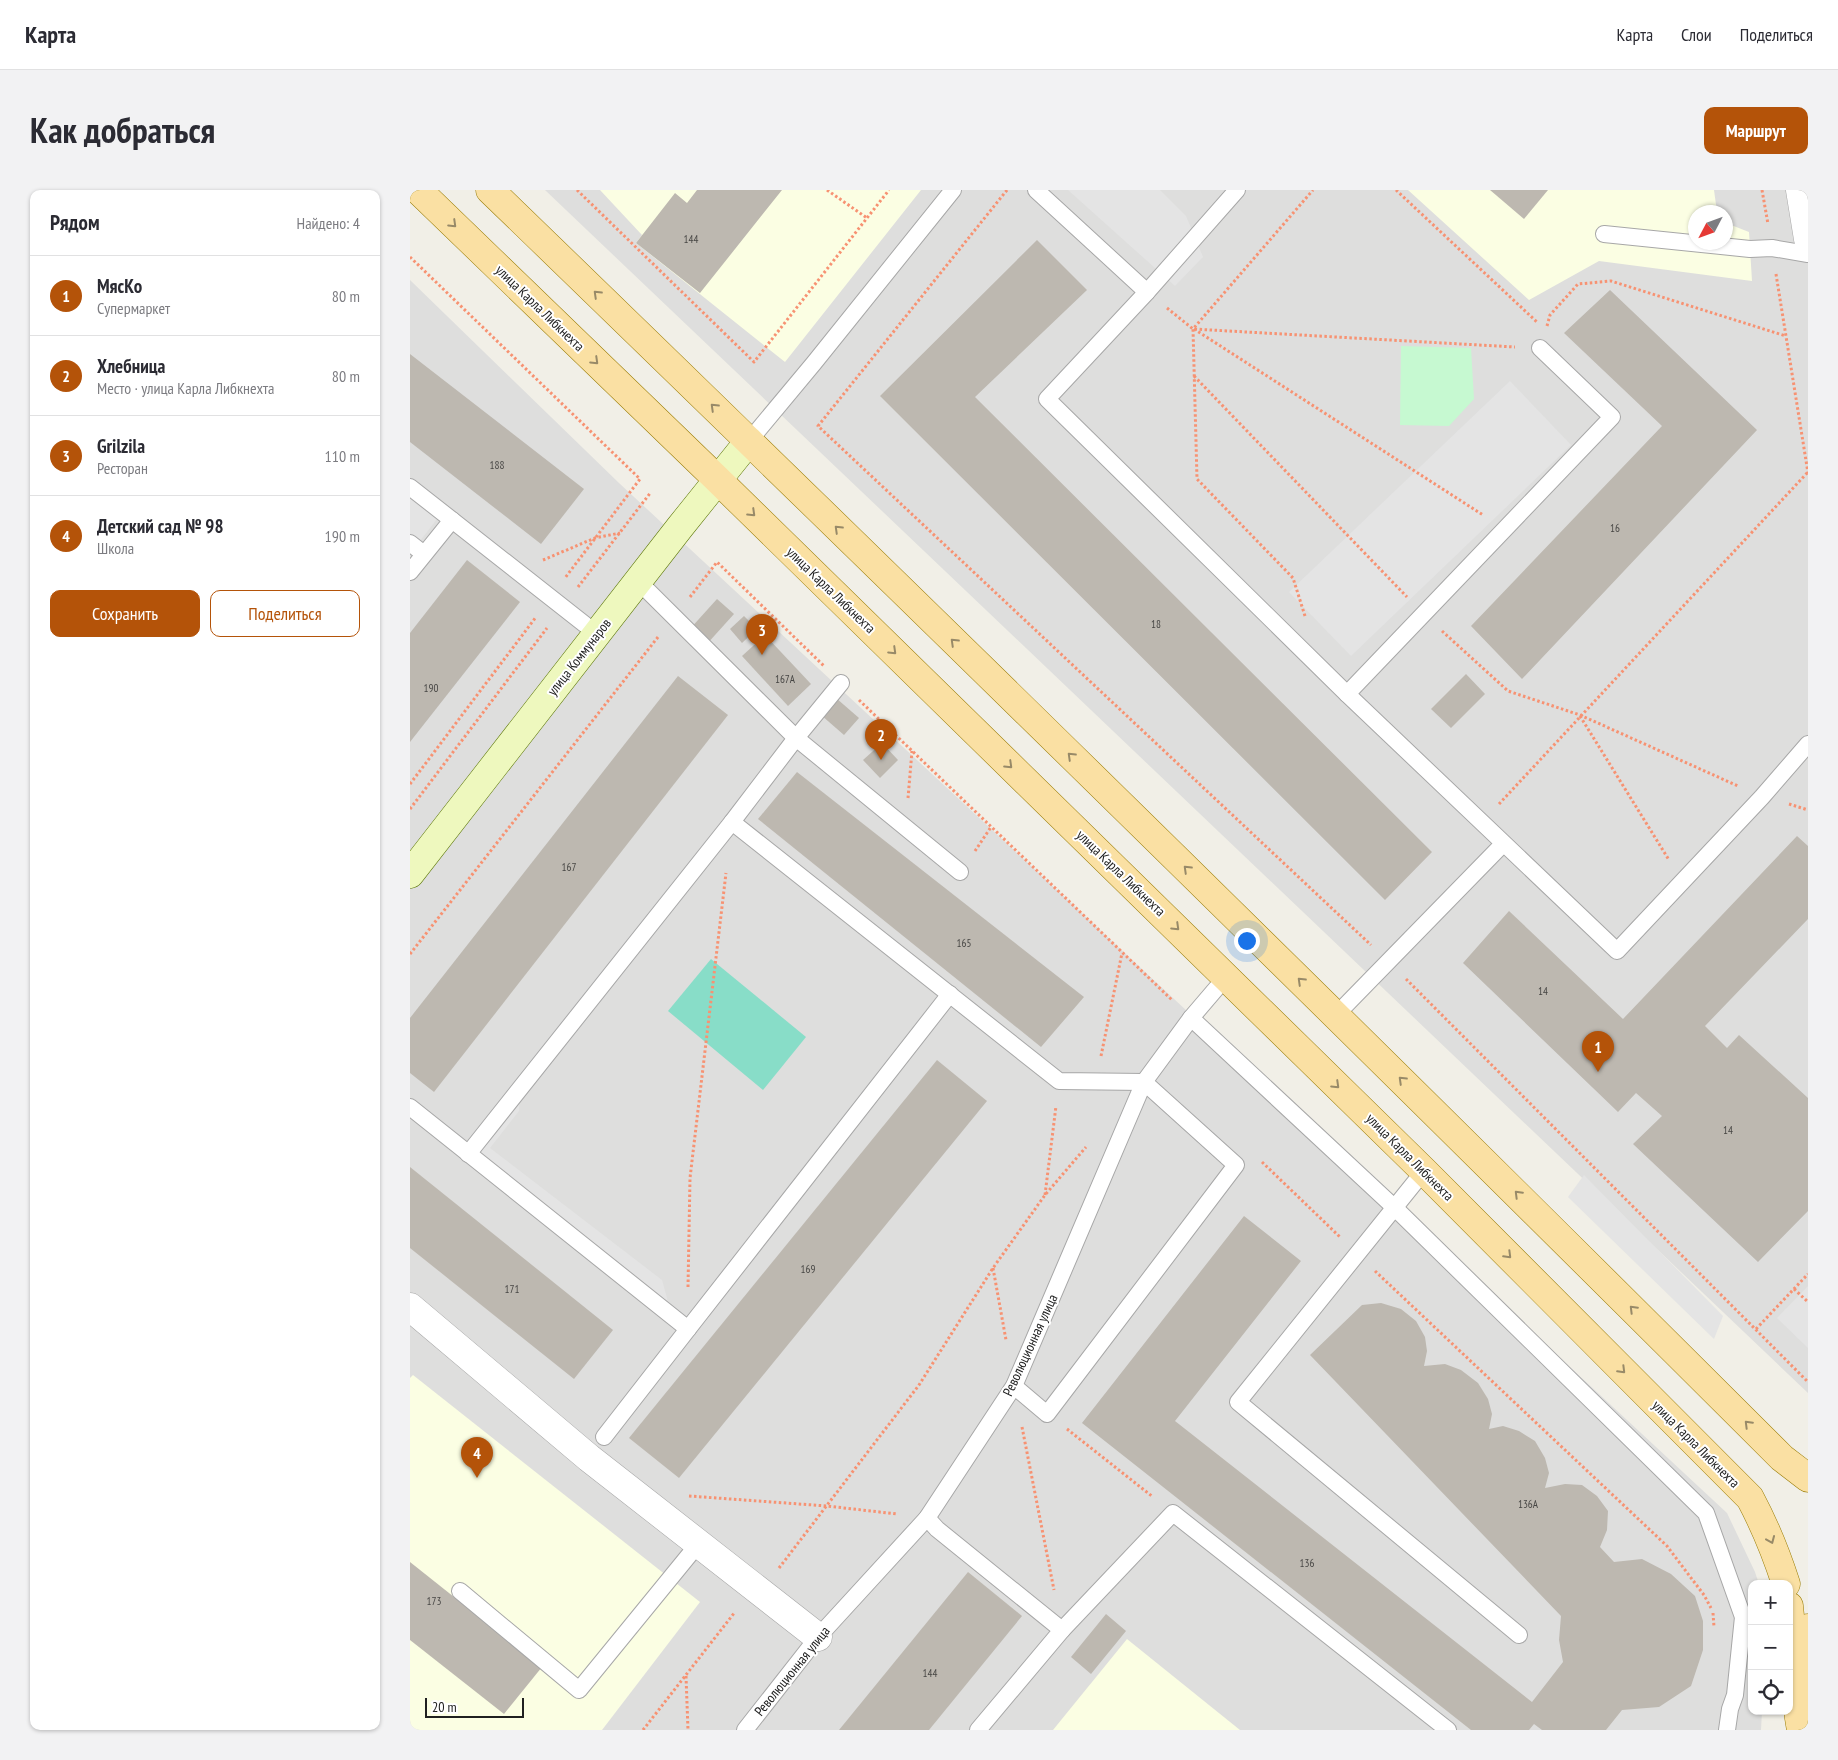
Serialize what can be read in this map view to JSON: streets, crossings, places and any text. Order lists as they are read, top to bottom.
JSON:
{
  "streets": {
    "main road": ["улица Карла Либкнехта"],
    "street": ["улица Коммунаров"],
    "lane": ["Революционная улица"]
  },
  "crossings": [
    ["улица Карла Либкнехта", "улица Коммунаров"],
    ["улица Карла Либкнехта", "Революционная улица"]
  ],
  "house_numbers": [
    "144",
    "188",
    "16",
    "18",
    "167А",
    "190",
    "167",
    "165",
    "14",
    "14",
    "169",
    "171",
    "136А",
    "136",
    "173",
    "144"
  ],
  "scale_bar": "20 m",
  "north": "bottom left",
  "page": {
    "header": "Карта",
    "nav": ["Карта", "Слои", "Поделиться"],
    "title": "Как добраться",
    "buttons": [
      "Маршрут",
      ["Сохранить", "Поделиться"]
    ],
    "heading": ["Рядом", "Найдено: 4"],
    "list": [
      {
        "mark": "1",
        "name": "МясКо",
        "note": "Супермаркет",
        "value": "80 m"
      },
      {
        "mark": "2",
        "name": "Хлебница",
        "note": "Место · улица Карла Либкнехта",
        "value": "80 m"
      },
      {
        "mark": "3",
        "name": "Grilzila",
        "note": "Ресторан",
        "value": "110 m"
      },
      {
        "mark": "4",
        "name": "Детский сад № 98",
        "note": "Школа",
        "value": "190 m"
      }
    ],
    "pins": [
      "3",
      "2",
      "1",
      "4"
    ],
    "map_buttons": ["+", "−"],
    "scale": "20 m"
  }
}
